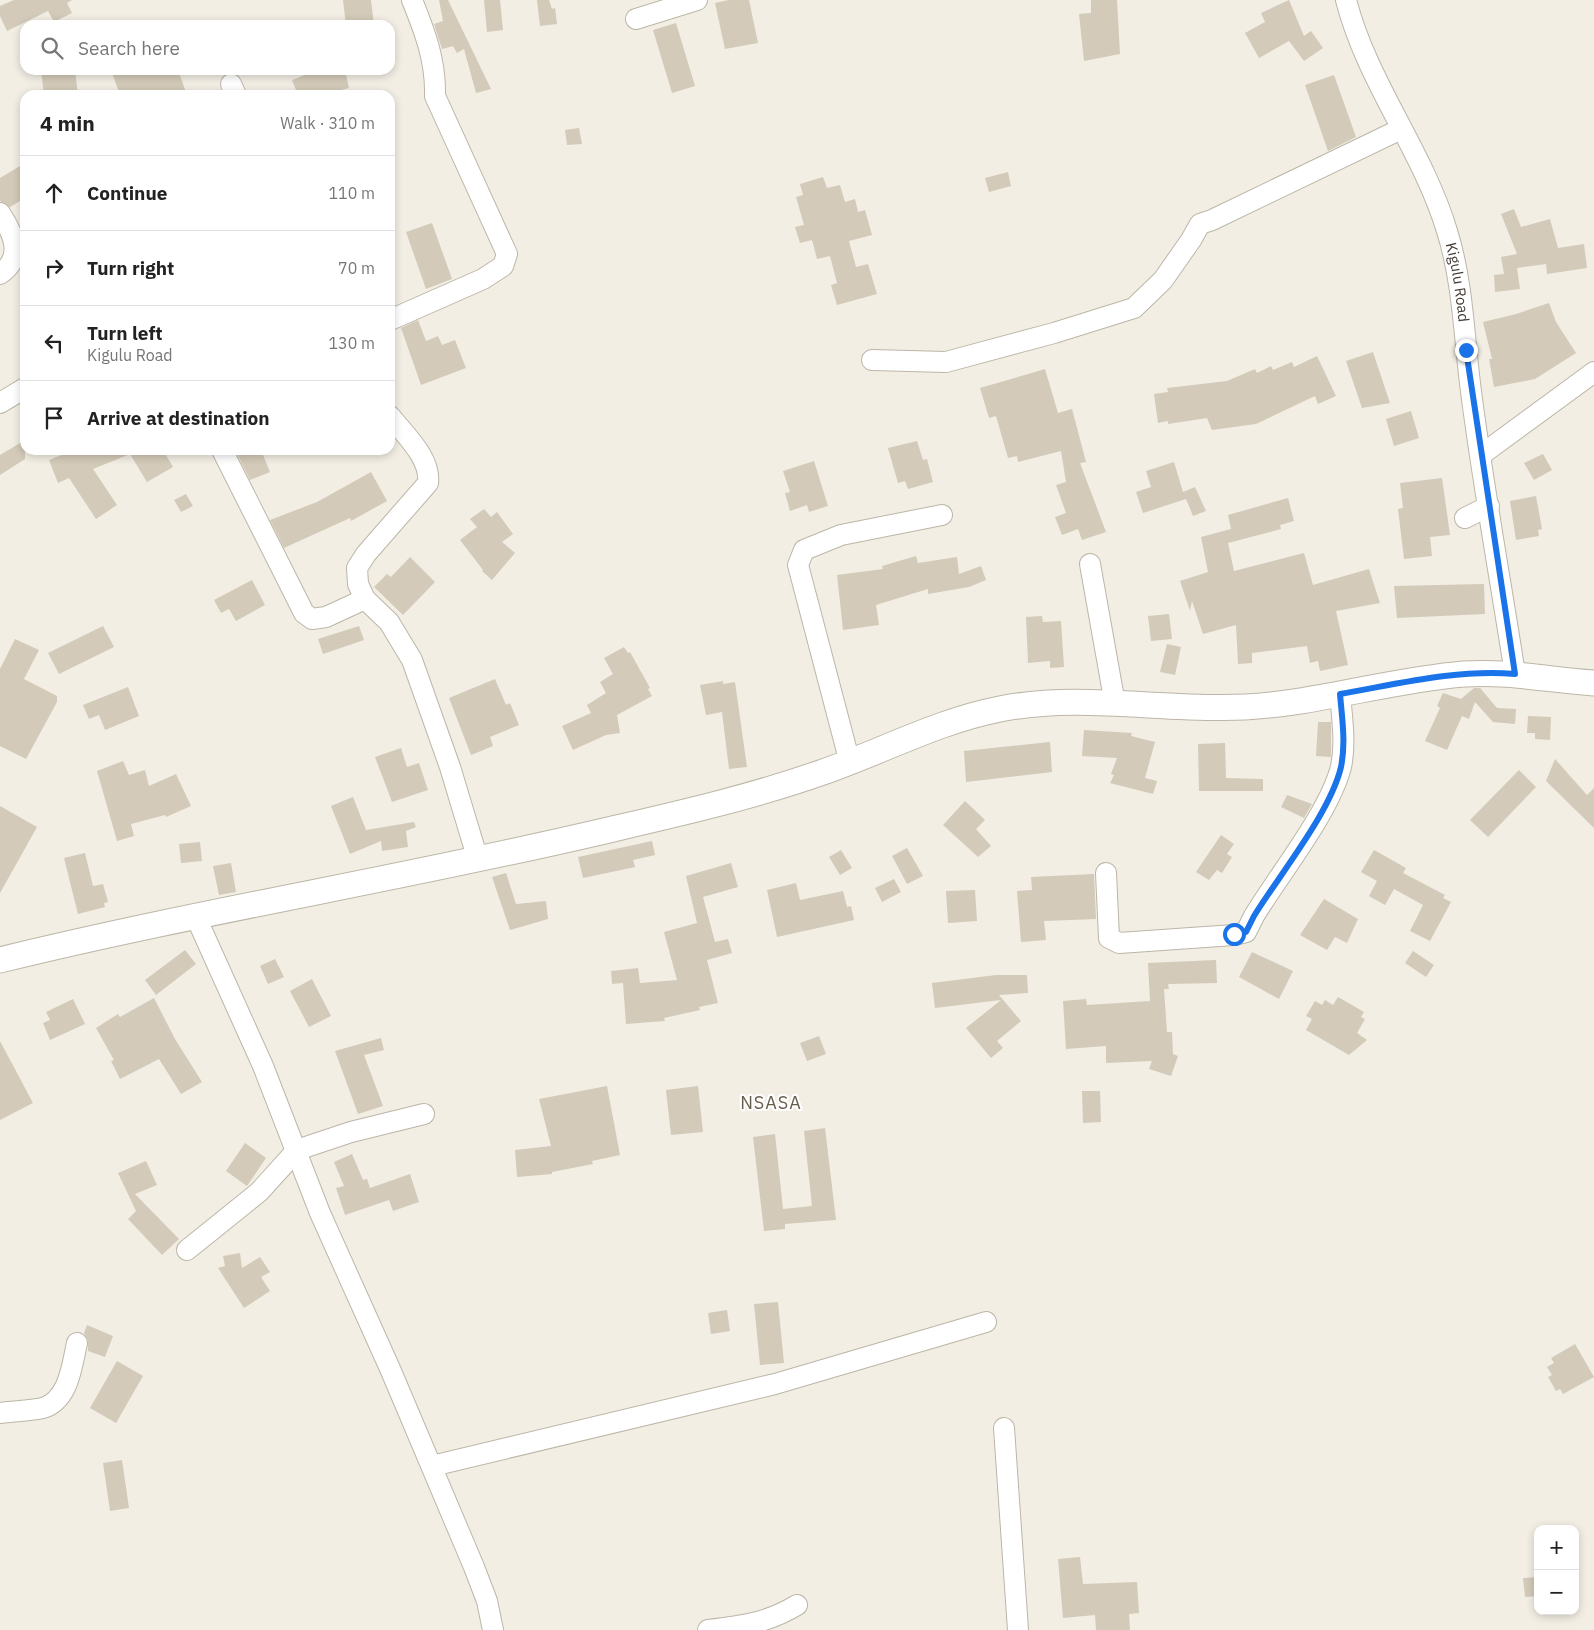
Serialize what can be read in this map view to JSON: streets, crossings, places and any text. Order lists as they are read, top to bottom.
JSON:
{
  "streets": {
    "street": ["Kigulu Road"]
  },
  "districts": ["NSASA"],
  "page": {
    "search": "Search here",
    "heading": ["4 min", "Walk · 310 m"],
    "list": [
      ["Continue", "110 m"],
      ["Turn right", "70 m"],
      ["Turn left", "Kigulu Road", "130 m"],
      "Arrive at destination"
    ],
    "map_buttons": ["+", "−"]
  }
}
